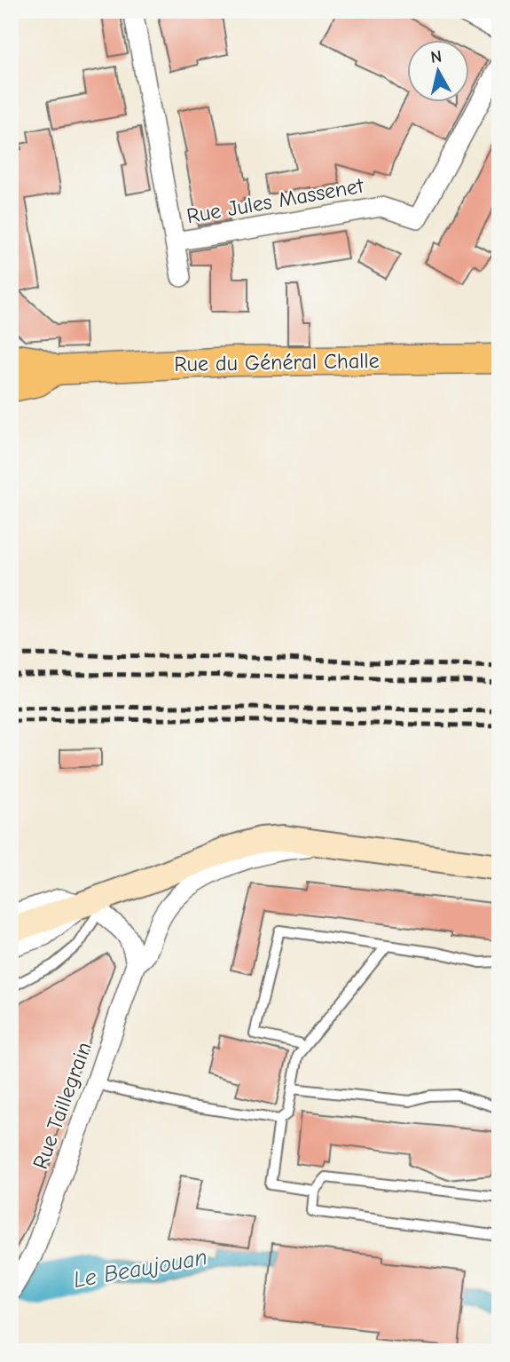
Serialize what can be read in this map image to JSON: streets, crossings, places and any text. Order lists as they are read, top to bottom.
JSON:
{
  "streets": {
    "main road": ["Rue du Général Challe"],
    "street": ["Rue Jules Massenet", "Rue Taillegrain"]
  },
  "water": ["Le Beaujouan"],
  "north": "top"
}
